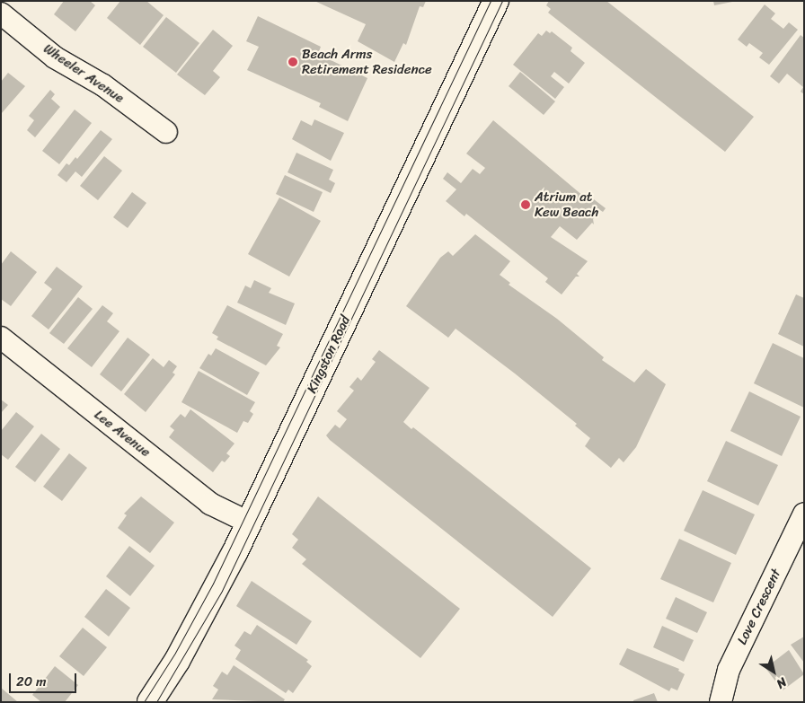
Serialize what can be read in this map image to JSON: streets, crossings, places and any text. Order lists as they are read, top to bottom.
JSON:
{
  "streets": {
    "main road": ["Kingston Road"],
    "street": ["Wheeler Avenue", "Lee Avenue", "Love Crescent"]
  },
  "crossings": [
    ["Kingston Road", "Lee Avenue"]
  ],
  "places": ["Beach Arms Retirement Residence", "Atrium at Kew Beach"],
  "scale_bar": "20 m",
  "north": "bottom right"
}
